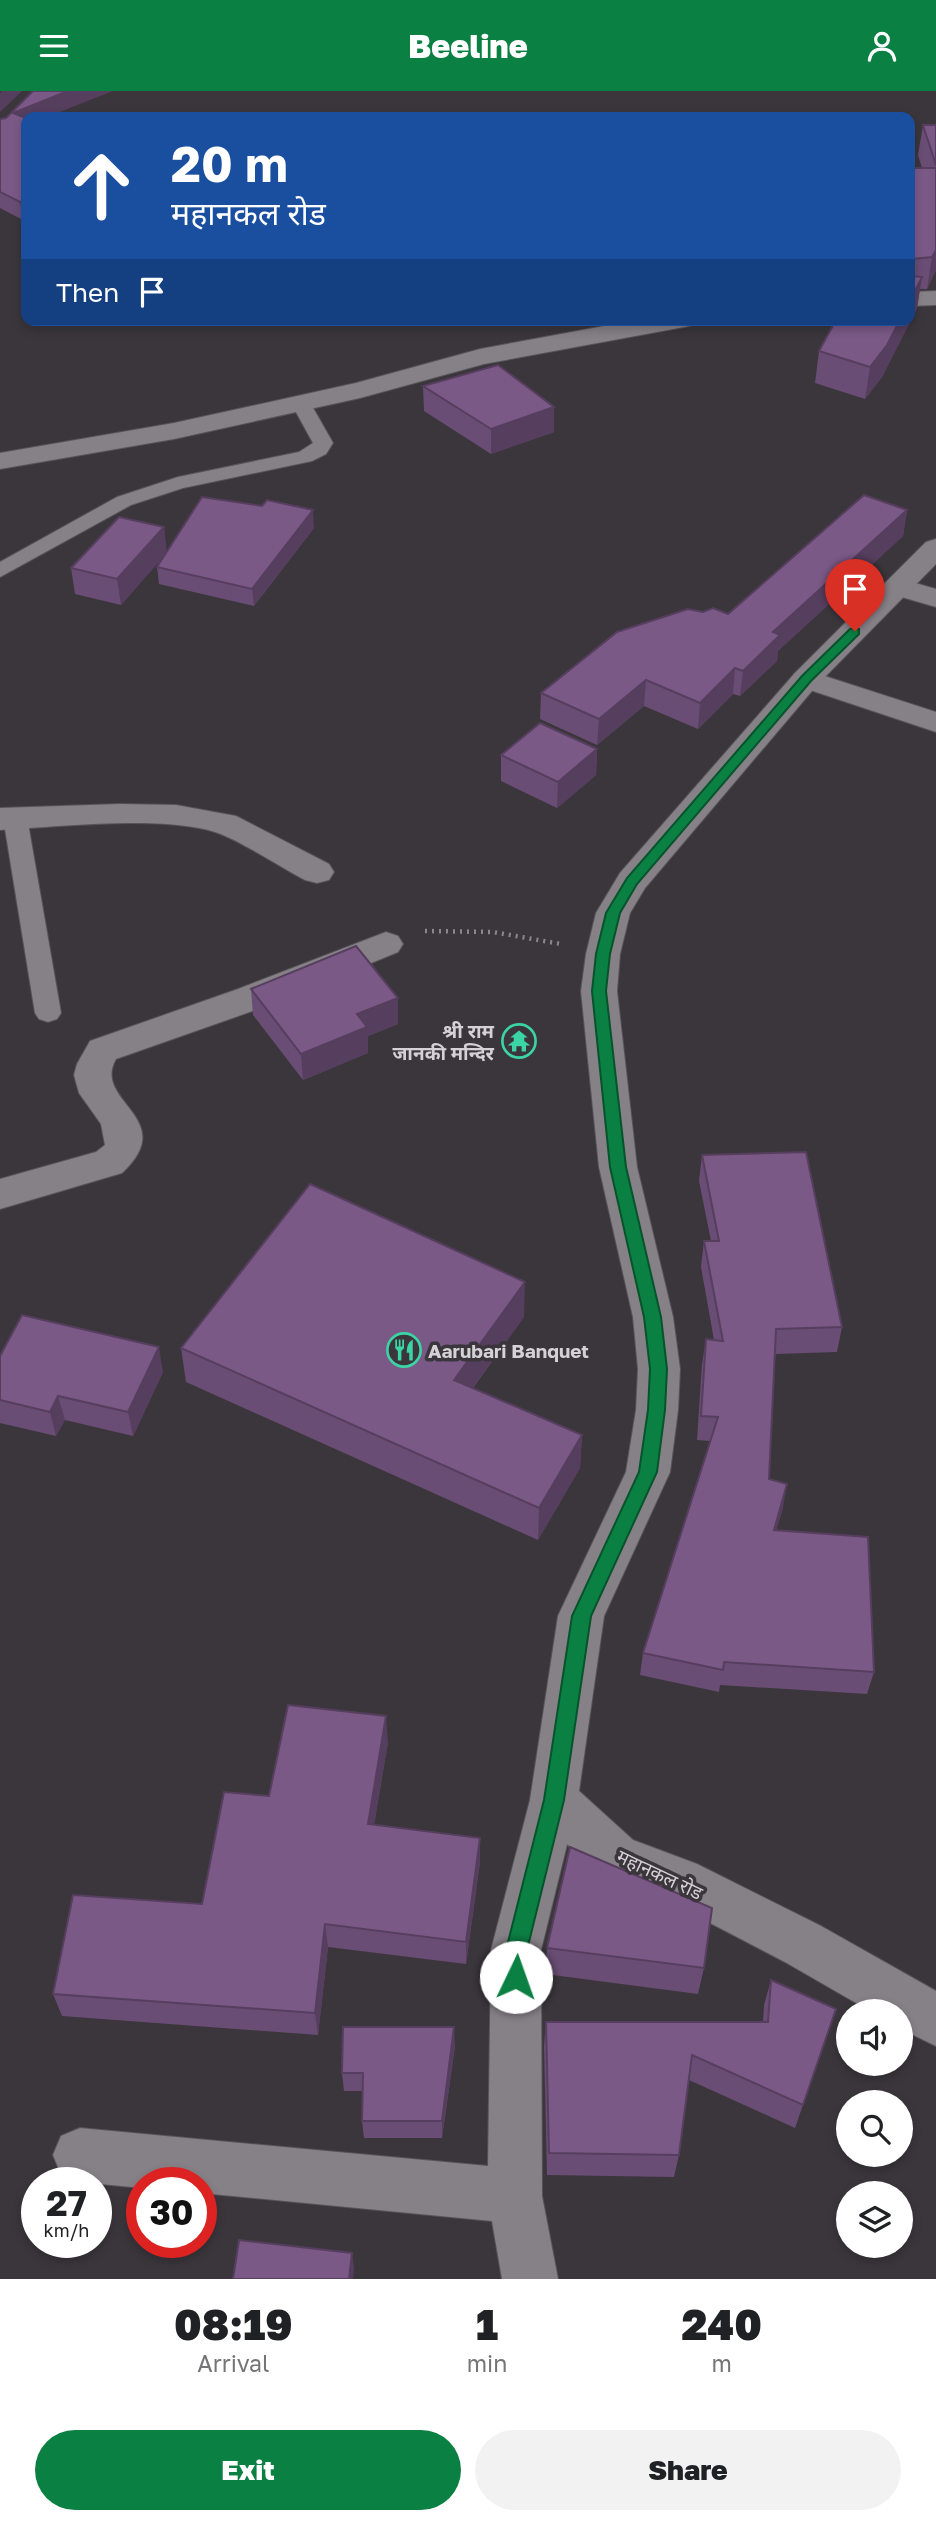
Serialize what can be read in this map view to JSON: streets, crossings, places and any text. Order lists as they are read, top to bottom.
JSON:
{
  "streets": {
    "street": ["महानकल रोड"]
  },
  "places": {
    "temple": ["श्री राम जानकी मन्दिर"],
    "restaurant": ["Aarubari Banquet"]
  },
  "page": {
    "header": "Beeline",
    "turn": ["20 m", "महानकल रोड"],
    "then": "Then",
    "speed": "27 km/h",
    "limit": "30",
    "eta": [
      "08:19",
      "Arrival",
      "1",
      "min",
      "240",
      "m"
    ],
    "buttons": ["Exit", "Share"]
  }
}
